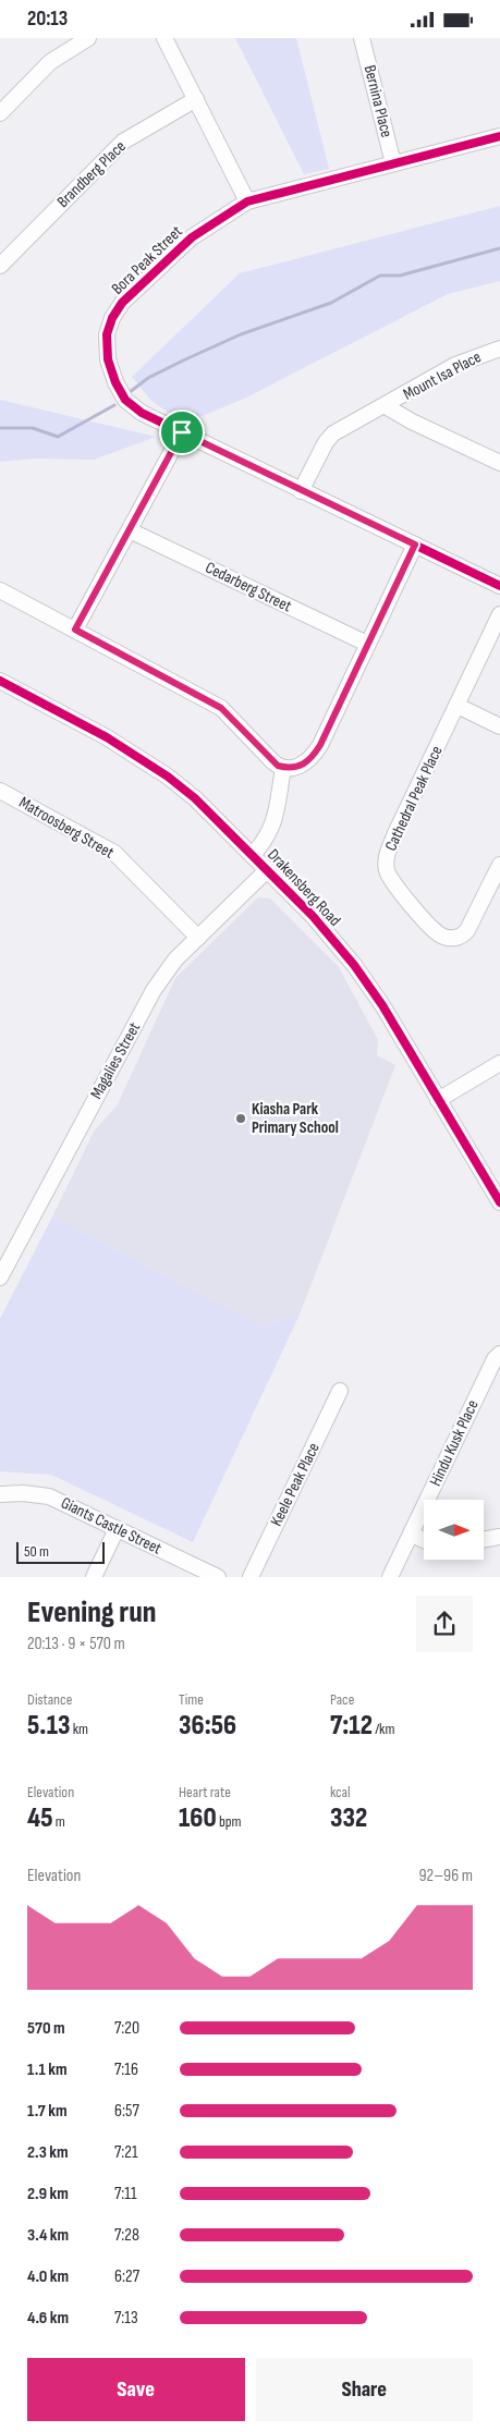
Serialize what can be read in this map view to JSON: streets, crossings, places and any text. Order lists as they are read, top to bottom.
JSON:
{
  "streets": {
    "street": [
      "Bernina Place",
      "Brandberg Place",
      "Bora Peak Street",
      "Mount Isa Place",
      "Cedarberg Street",
      "Cathedral Peak Place",
      "Matroosberg Street",
      "Drakensberg Road",
      "Magalies Street",
      "Hindu Kusk Place",
      "Keele Peak Place",
      "Giants Castle Street"
    ]
  },
  "crossings": [
    ["Bernina Place", "Bora Peak Street"],
    ["Bora Peak Street", "Mount Isa Place"],
    ["Matroosberg Street", "Magalies Street"],
    ["Drakensberg Road", "Magalies Street"]
  ],
  "places": ["Kiasha Park Primary School"],
  "scale_bar": "50 m",
  "north": "right",
  "page": {
    "status": "20:13",
    "scale": "50 m",
    "heading": ["Evening run", "20:13 · 9 × 570 m"],
    "stats": [
      ["Distance", "5.13 km"],
      ["Time", "36:56"],
      ["Pace", "7:12 /km"],
      ["Elevation", "45 m"],
      ["Heart rate", "160 bpm"],
      ["kcal", "332"]
    ],
    "chart": ["Elevation", "92–96 m"],
    "list": [
      {
        "name": "570 m",
        "note": "7:20"
      },
      {
        "name": "1.1 km",
        "note": "7:16"
      },
      {
        "name": "1.7 km",
        "note": "6:57"
      },
      {
        "name": "2.3 km",
        "note": "7:21"
      },
      {
        "name": "2.9 km",
        "note": "7:11"
      },
      {
        "name": "3.4 km",
        "note": "7:28"
      },
      {
        "name": "4.0 km",
        "note": "6:27"
      },
      {
        "name": "4.6 km",
        "note": "7:13"
      }
    ],
    "buttons": ["Save", "Share"]
  }
}
